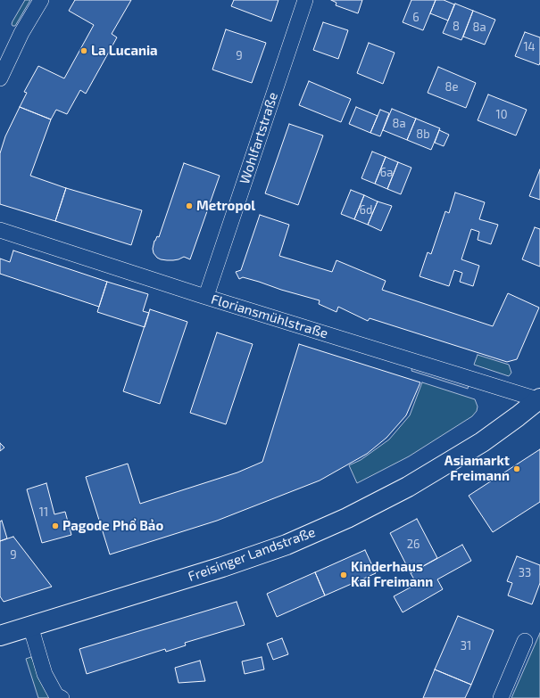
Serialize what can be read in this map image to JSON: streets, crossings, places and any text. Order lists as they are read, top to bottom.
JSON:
{
  "streets": {
    "main road": ["Freisinger Landstraße"],
    "street": ["Wohlfartstraße", "Floriansmühlstraße"]
  },
  "crossings": [
    ["Wohlfartstraße", "Floriansmühlstraße"],
    ["Floriansmühlstraße", "Freisinger Landstraße"]
  ],
  "places": [
    "La Lucania",
    "Metropol",
    "Asiamarkt Freimann",
    "Pagode Phổ Bảo",
    "Kinderhaus Kai Freimann"
  ],
  "house_numbers": [
    "6",
    "8",
    "8a",
    "14",
    "9",
    "8e",
    "10",
    "8a",
    "8b",
    "6a",
    "6d",
    "11",
    "26",
    "9",
    "33",
    "31"
  ]
}
